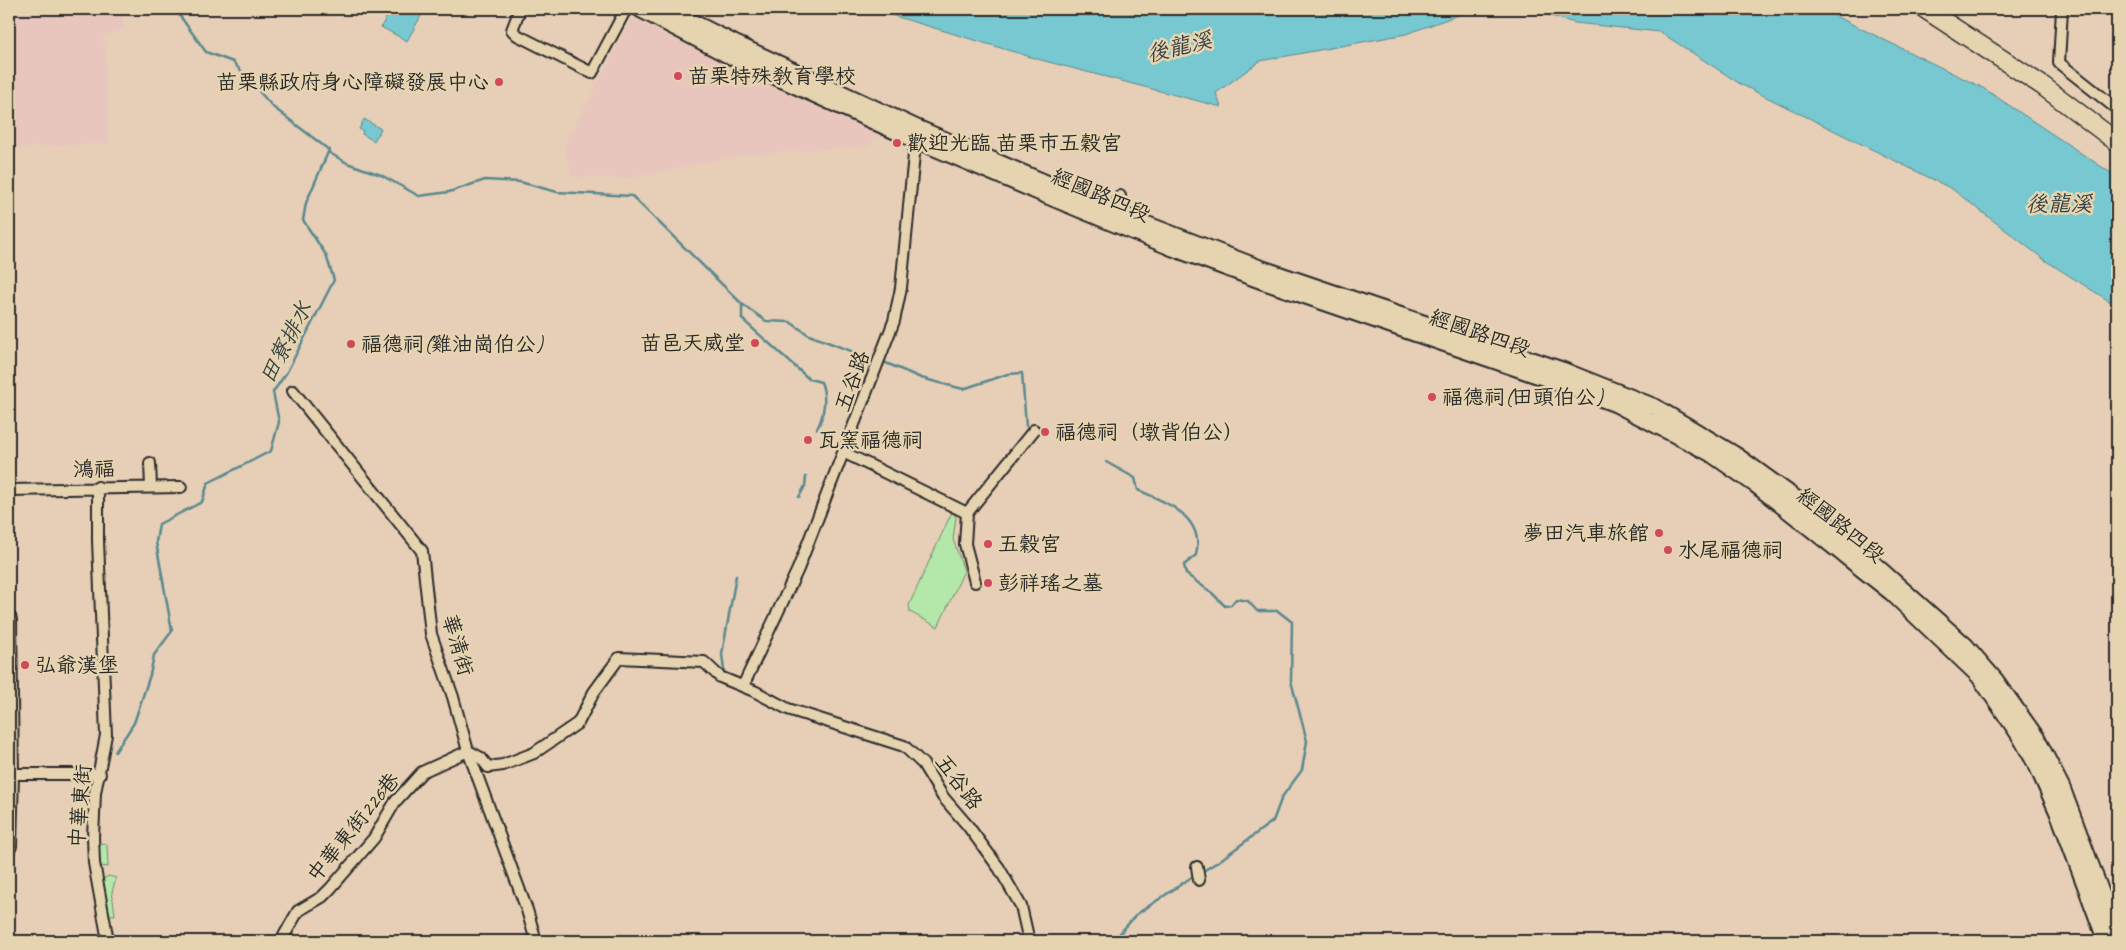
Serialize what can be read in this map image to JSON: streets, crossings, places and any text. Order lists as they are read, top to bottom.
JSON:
{
  "streets": {
    "main road": ["經國路四段"],
    "street": [
      "五谷路",
      "鴻福",
      "華清街",
      "中華東街",
      "中華東街226巷"
    ]
  },
  "crossings": [
    ["經國路四段", "五谷路"],
    ["五谷路", "華清街"],
    ["五谷路", "中華東街226巷"],
    ["鴻福", "中華東街"],
    ["華清街", "中華東街226巷"]
  ],
  "water": ["後龍溪", "田寮排水"],
  "places": [
    "苗栗特殊教育學校",
    "苗栗縣政府身心障礙發展中心",
    "歡迎光臨 苗栗市五穀宮",
    "苗邑天威堂",
    "福德祠(雞油崗伯公)",
    "福德祠(田頭伯公)",
    "福德祠（墩背伯公）",
    "瓦窯福德祠",
    "夢田汽車旅館",
    "五穀宮",
    "水尾福德祠",
    "彭祥瑤之墓",
    "弘爺漢堡"
  ]
}
